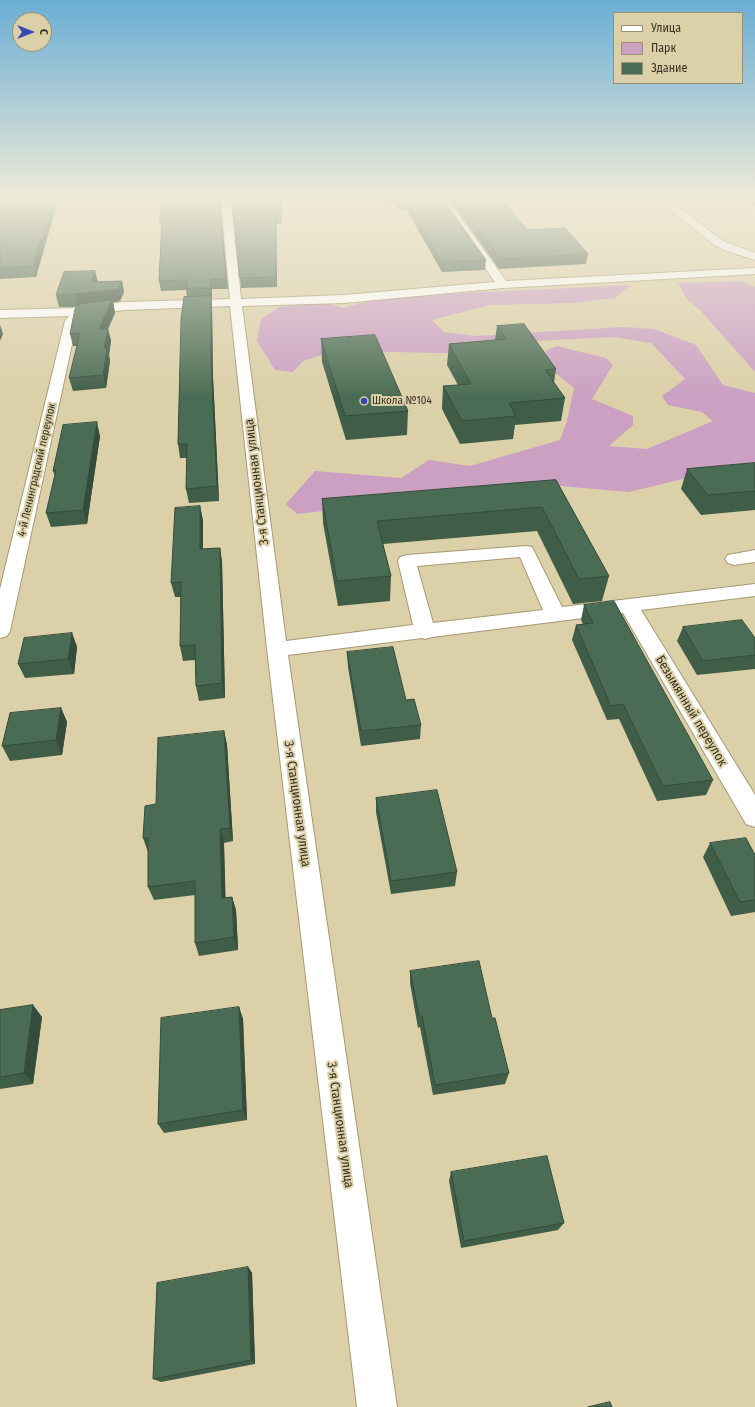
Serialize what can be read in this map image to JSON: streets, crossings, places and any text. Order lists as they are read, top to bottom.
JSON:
{
  "streets": {
    "street": ["4-й Ленинградский переулок", "3-я Станционная улица", "Безымянный переулок"]
  },
  "places": ["Школа №104"],
  "legend": ["Улица", "Парк", "Здание"],
  "north": "right"
}
